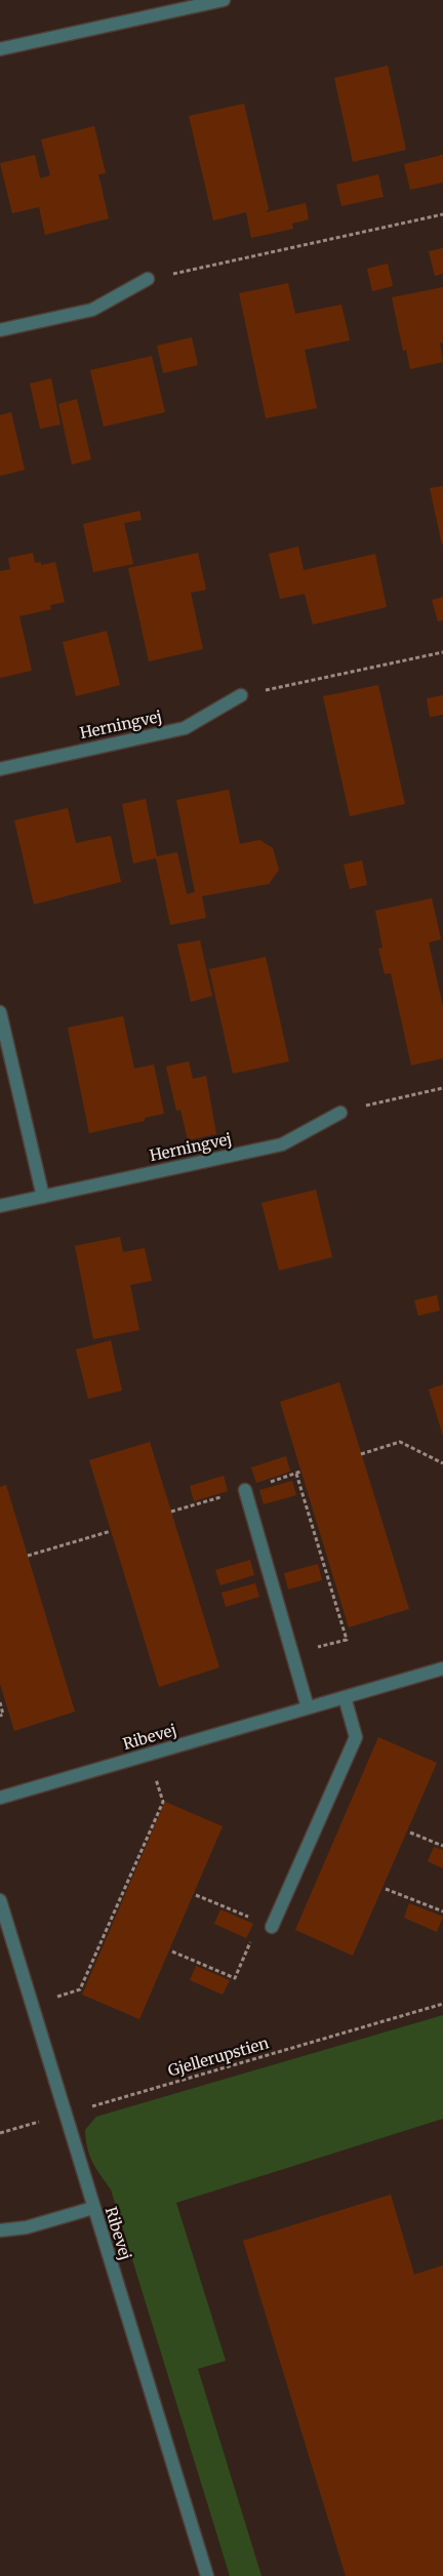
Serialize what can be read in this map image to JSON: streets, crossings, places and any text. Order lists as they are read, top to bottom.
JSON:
{
  "streets": {
    "street": ["Herningvej", "Ribevej"],
    "path": ["Gjellerupstien"]
  },
  "crossings": [
    ["Ribevej", "Gjellerupstien"]
  ]
}
